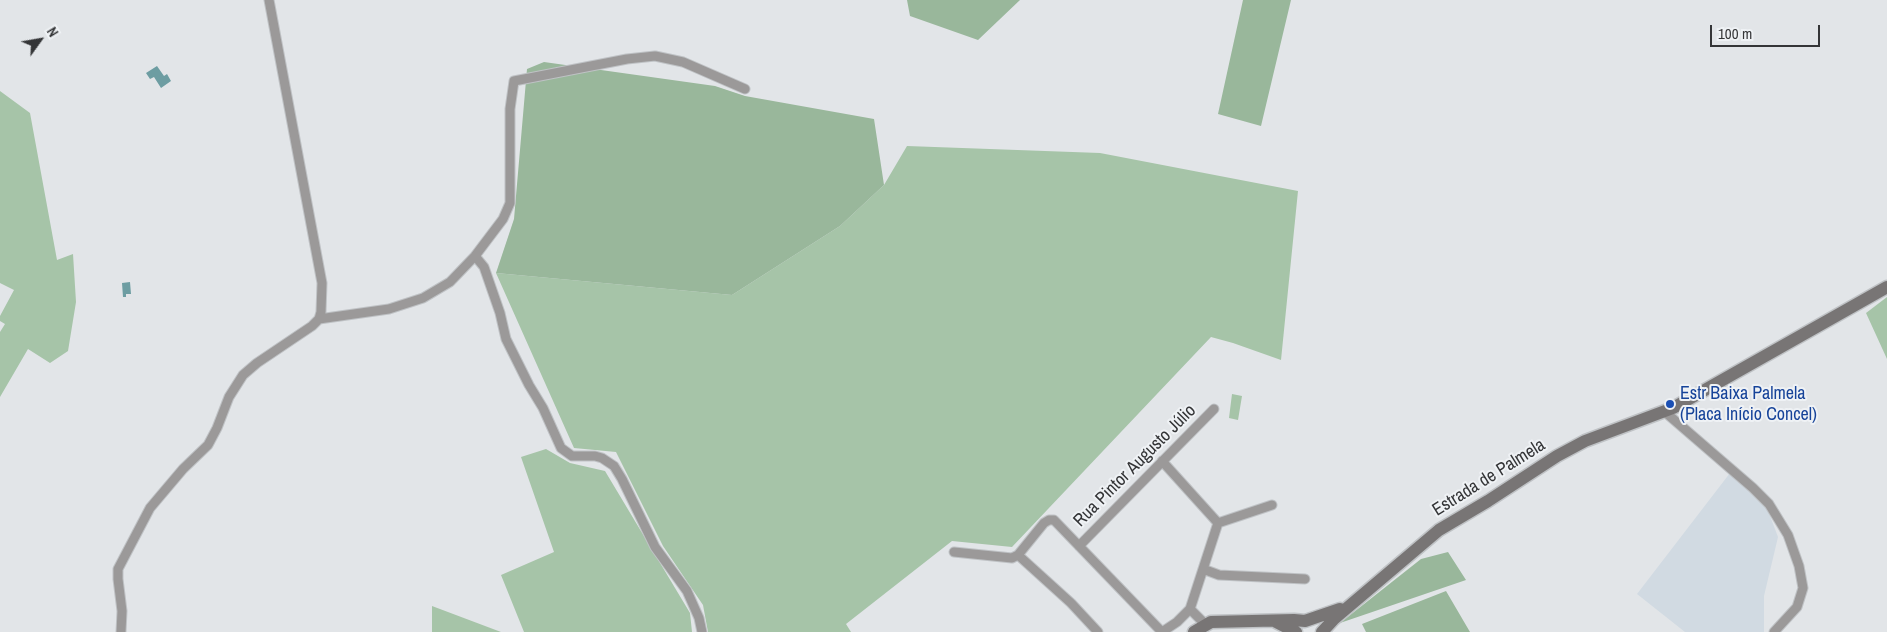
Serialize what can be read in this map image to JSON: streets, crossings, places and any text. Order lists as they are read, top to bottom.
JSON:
{
  "streets": {
    "street": ["Rua Pintor Augusto Júlio", "Estrada de Palmela"]
  },
  "places": ["Estr Baixa Palmela (Placa Início Concel)"],
  "scale_bar": "100 m",
  "north": "top right"
}
